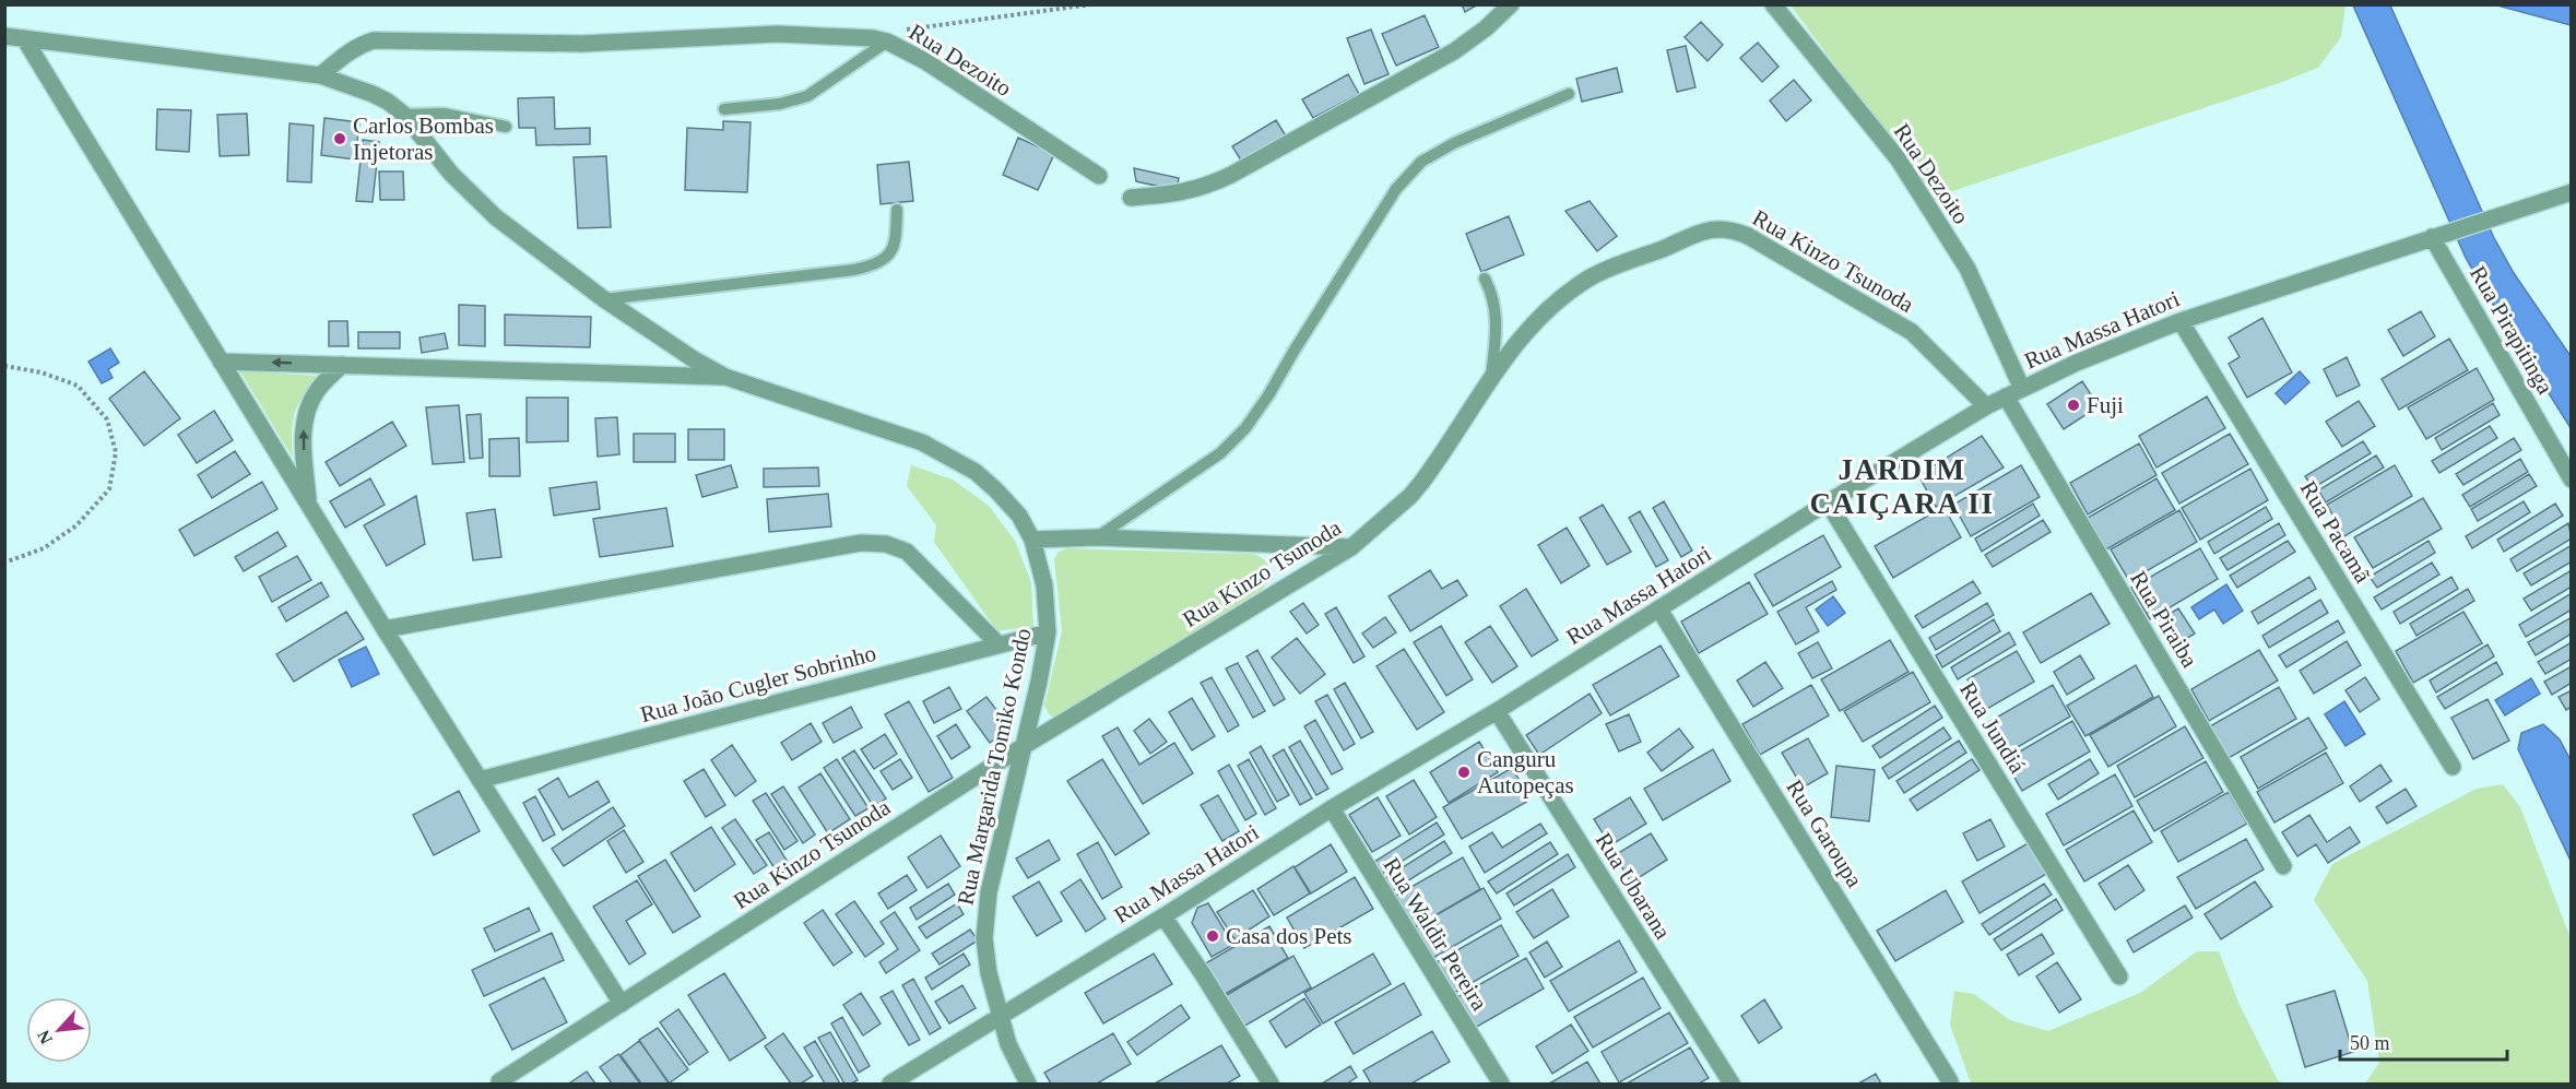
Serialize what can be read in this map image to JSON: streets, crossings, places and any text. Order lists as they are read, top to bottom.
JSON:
{
  "streets": {
    "street": [
      "Rua Dezoito",
      "Rua Kinzo Tsunoda",
      "Rua Massa Hatori",
      "Rua Pirapitinga",
      "Rua Pacamã",
      "Rua Piraiba",
      "Rua João Cugler Sobrinho",
      "Rua Jundiá",
      "Rua Margarida Tomiko Kondo",
      "Rua Garoupa",
      "Rua Ubarana",
      "Rua Waldir Pereira"
    ]
  },
  "crossings": [
    ["Rua Dezoito", "Rua Massa Hatori"],
    ["Rua Dezoito", "Rua Margarida Tomiko Kondo"],
    ["Rua Kinzo Tsunoda", "Rua Massa Hatori"],
    ["Rua Kinzo Tsunoda", "Rua Margarida Tomiko Kondo"],
    ["Rua Massa Hatori", "Rua Pirapitinga"],
    ["Rua Massa Hatori", "Rua Pacamã"],
    ["Rua Massa Hatori", "Rua Piraiba"],
    ["Rua Massa Hatori", "Rua Jundiá"],
    ["Rua Massa Hatori", "Rua Margarida Tomiko Kondo"],
    ["Rua Massa Hatori", "Rua Garoupa"],
    ["Rua Massa Hatori", "Rua Ubarana"],
    ["Rua Massa Hatori", "Rua Waldir Pereira"],
    ["Rua João Cugler Sobrinho", "Rua Margarida Tomiko Kondo"]
  ],
  "districts": ["JARDIM CAIÇARA II"],
  "places": [
    "Carlos Bombas Injetoras",
    "Fuji",
    "Canguru Autopeças",
    "Casa dos Pets"
  ],
  "scale_bar": "50 m",
  "north": "bottom left"
}
